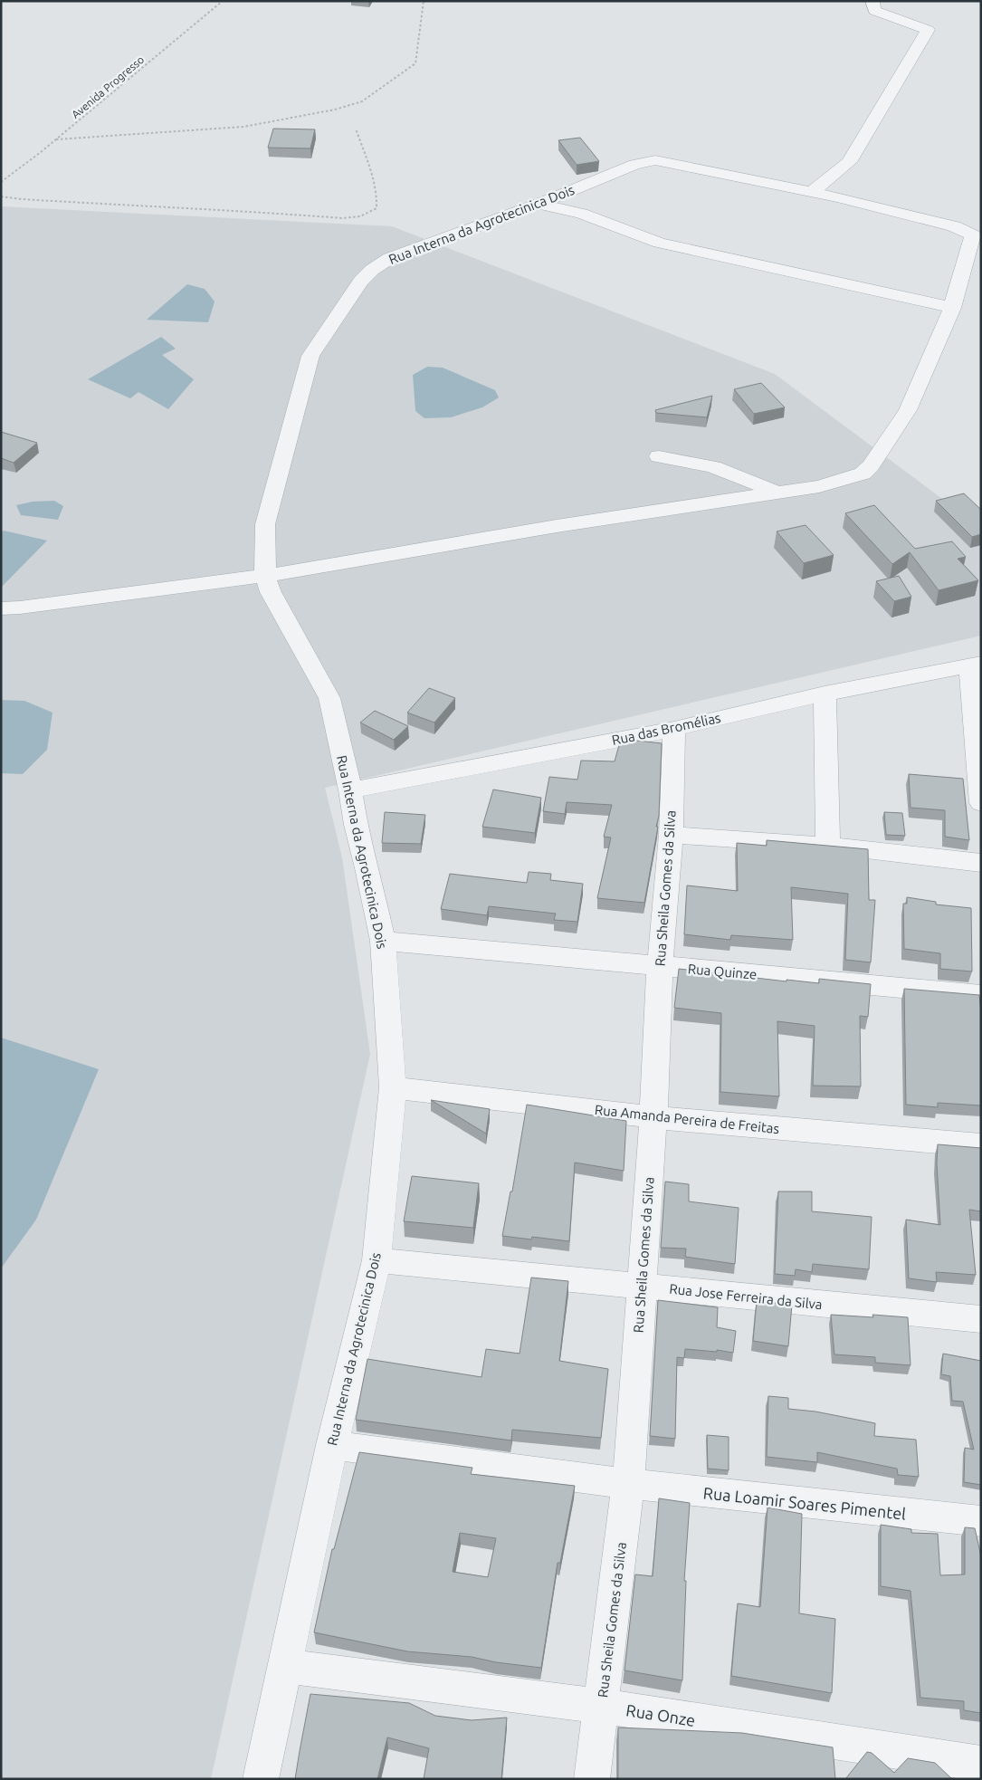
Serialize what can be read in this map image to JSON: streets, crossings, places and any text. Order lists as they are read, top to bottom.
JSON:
{
  "streets": {
    "street": [
      "Rua Interna da Agrotecinica Dois",
      "Rua das Bromélias",
      "Rua Sheila Gomes da Silva",
      "Rua Quinze",
      "Rua Amanda Pereira de Freitas",
      "Rua Jose Ferreira da Silva",
      "Rua Loamir Soares Pimentel",
      "Rua Onze"
    ],
    "path": ["Avenida Progresso"]
  },
  "crossings": [
    ["Rua Interna da Agrotecinica Dois", "Rua das Bromélias"],
    ["Rua Interna da Agrotecinica Dois", "Rua Quinze"],
    ["Rua Interna da Agrotecinica Dois", "Rua Amanda Pereira de Freitas"],
    ["Rua Interna da Agrotecinica Dois", "Rua Jose Ferreira da Silva"],
    ["Rua Interna da Agrotecinica Dois", "Rua Loamir Soares Pimentel"],
    ["Rua Interna da Agrotecinica Dois", "Rua Onze"],
    ["Rua das Bromélias", "Rua Sheila Gomes da Silva"],
    ["Rua Sheila Gomes da Silva", "Rua Quinze"],
    ["Rua Sheila Gomes da Silva", "Rua Amanda Pereira de Freitas"],
    ["Rua Sheila Gomes da Silva", "Rua Jose Ferreira da Silva"],
    ["Rua Sheila Gomes da Silva", "Rua Loamir Soares Pimentel"],
    ["Rua Sheila Gomes da Silva", "Rua Onze"]
  ]
}
